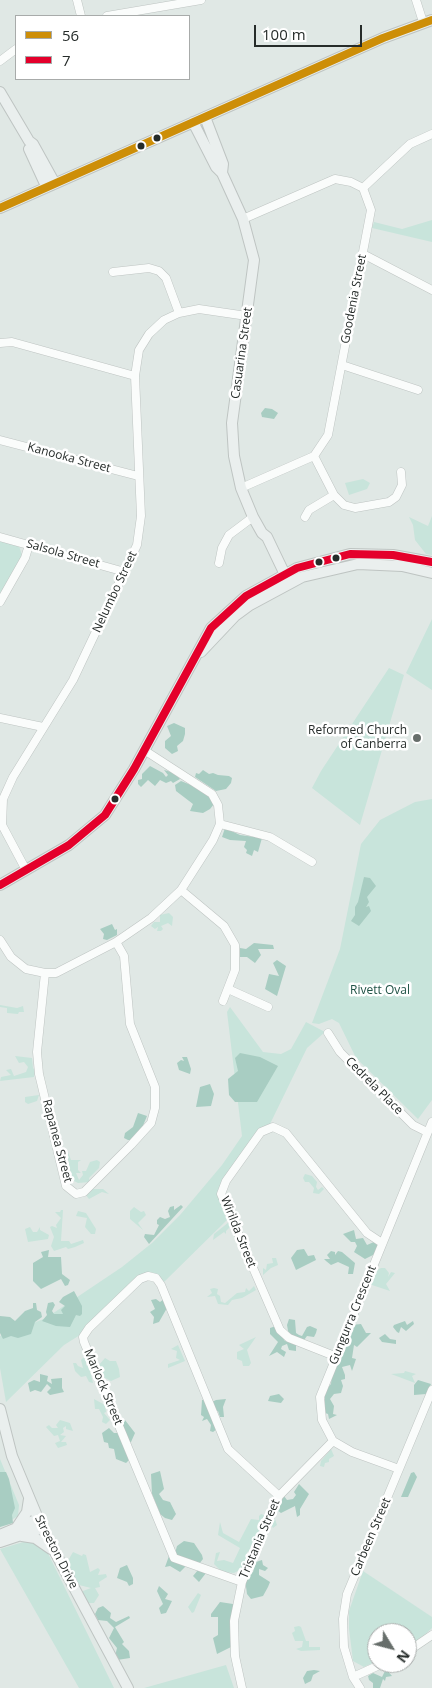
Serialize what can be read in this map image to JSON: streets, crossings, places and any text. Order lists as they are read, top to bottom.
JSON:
{
  "streets": {
    "street": [
      "Goodenia Street",
      "Casuarina Street",
      "Kanooka Street",
      "Salsola Street",
      "Nelumbo Street",
      "Cedrela Place",
      "Rapanea Street",
      "Wirilda Street",
      "Gungurra Crescent",
      "Marlock Street",
      "Carbeen Street",
      "Tristania Street",
      "Streeton Drive"
    ]
  },
  "crossings": [
    ["Casuarina Street", "Nelumbo Street"],
    ["Kanooka Street", "Nelumbo Street"],
    ["Salsola Street", "Nelumbo Street"],
    ["Cedrela Place", "Gungurra Crescent"],
    ["Wirilda Street", "Gungurra Crescent"],
    ["Gungurra Crescent", "Tristania Street"],
    ["Marlock Street", "Tristania Street"]
  ],
  "parks": ["Rivett Oval"],
  "places": ["Reformed Church of Canberra"],
  "lines": ["transit line 56", "transit line 7"],
  "legend": ["56", "7"],
  "scale_bar": "100 m",
  "north": "bottom right"
}
